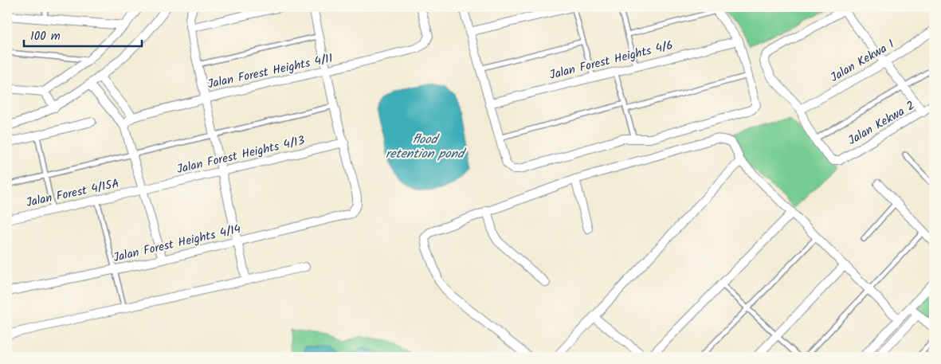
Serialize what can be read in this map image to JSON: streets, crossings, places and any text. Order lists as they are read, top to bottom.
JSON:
{
  "streets": {
    "street": [
      "Jalan Forest Heights 4/6",
      "Jalan Kekwa 1",
      "Jalan Forest Heights 4/11",
      "Jalan Kekwa 2",
      "Jalan Forest Heights 4/13",
      "Jalan Forest 4/15A",
      "Jalan Forest Heights 4/14"
    ]
  },
  "crossings": [
    ["Jalan Forest Heights 4/13", "Jalan Forest 4/15A"],
    ["Jalan Forest Heights 4/13", "Jalan Forest Heights 4/14"]
  ],
  "water": ["flood retention pond"],
  "scale_bar": "100 m"
}
